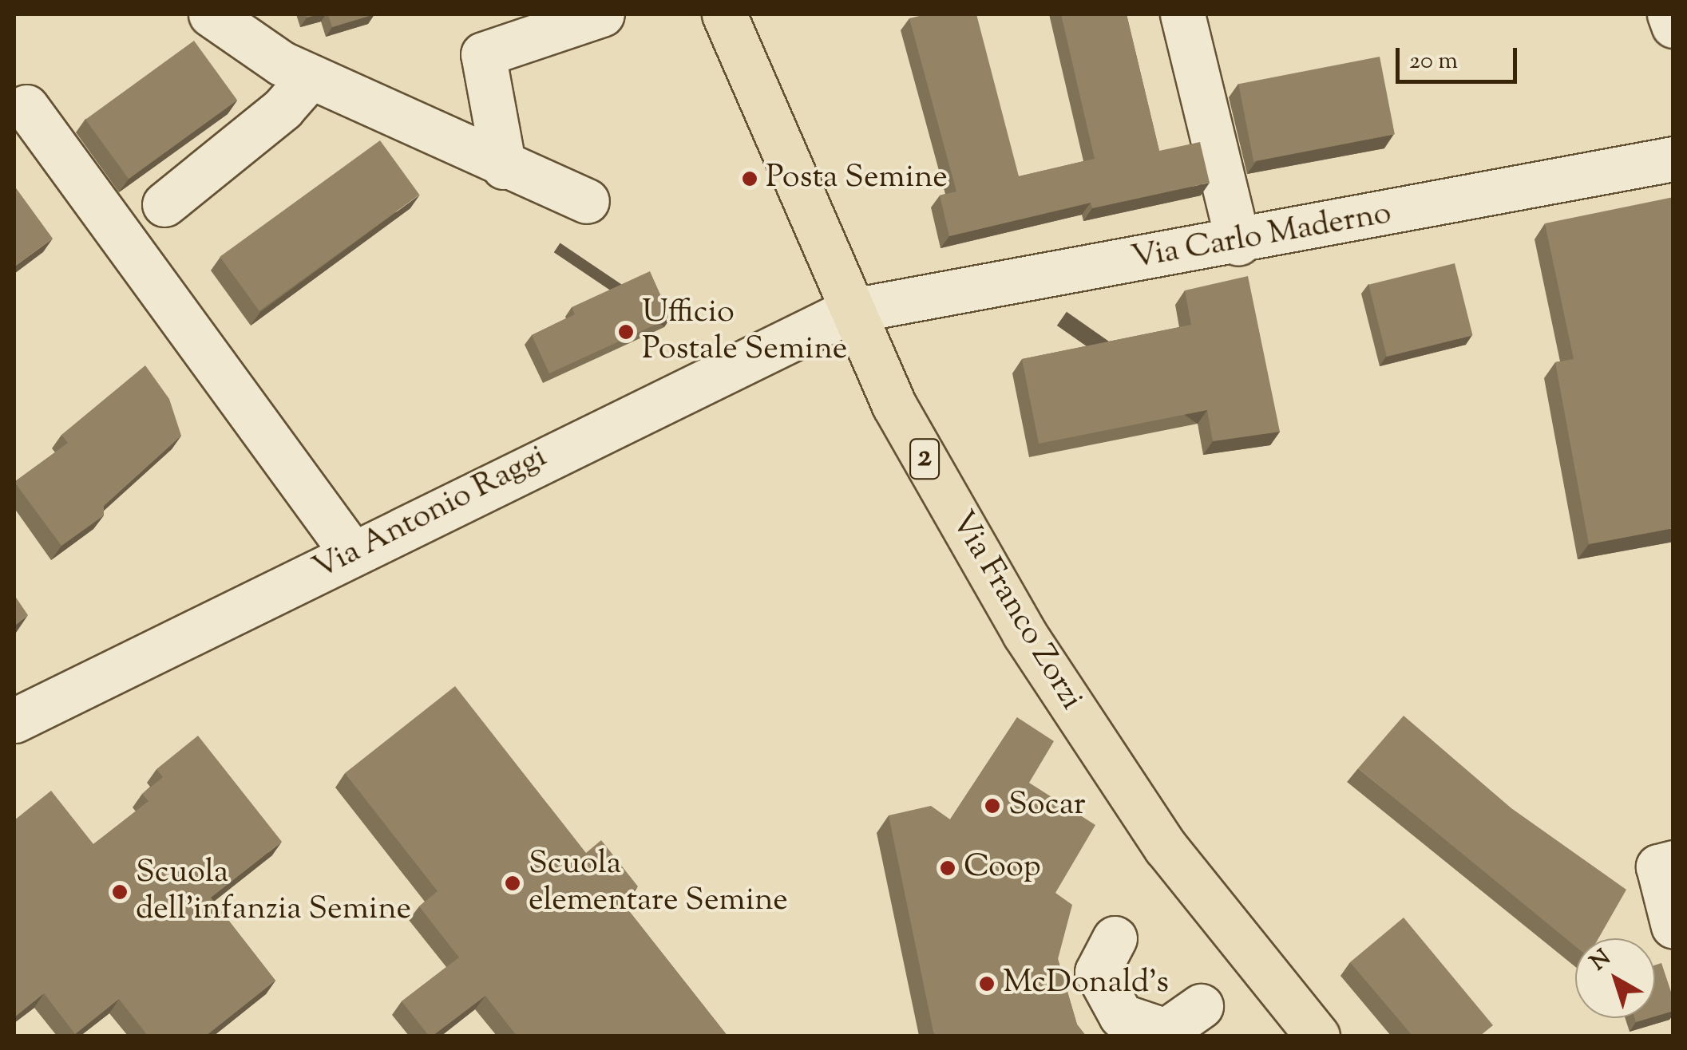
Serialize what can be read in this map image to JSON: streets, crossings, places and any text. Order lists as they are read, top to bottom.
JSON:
{
  "streets": {
    "main road": ["2", "Via Franco Zorzi"],
    "street": ["Via Carlo Maderno", "Via Antonio Raggi"]
  },
  "crossings": [
    ["Via Carlo Maderno", "Via Antonio Raggi"],
    ["Via Carlo Maderno", "Via Franco Zorzi"],
    ["Via Antonio Raggi", "Via Franco Zorzi"]
  ],
  "places": [
    "Posta Semine",
    "Ufficio Postale Semine",
    "Socar",
    "Coop",
    "Scuola elementare Semine",
    "Scuola dell’infanzia Semine",
    "McDonald's"
  ],
  "scale_bar": "20 m",
  "north": "top left"
}
